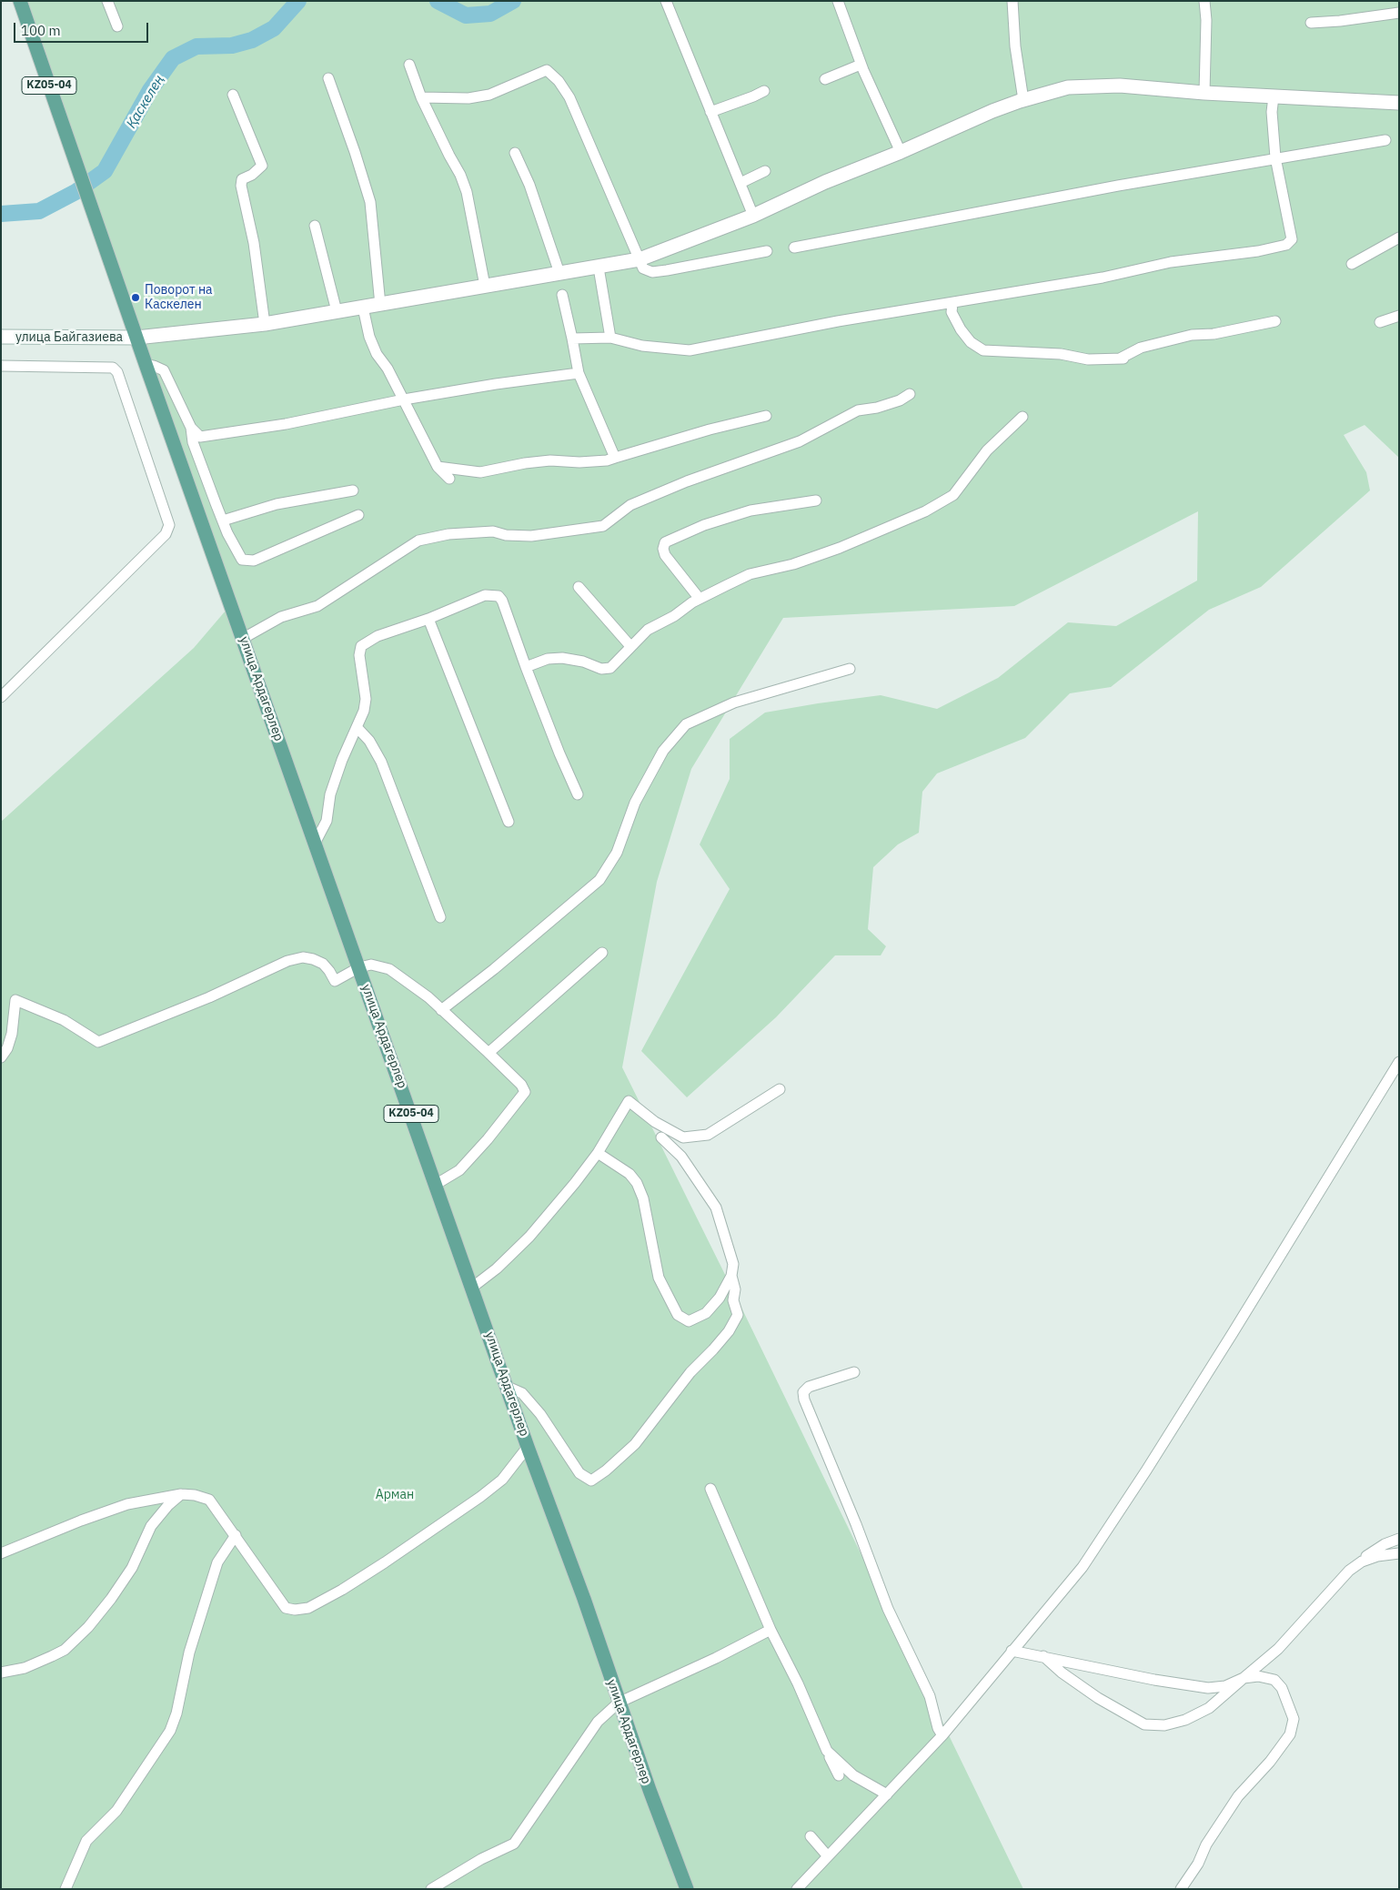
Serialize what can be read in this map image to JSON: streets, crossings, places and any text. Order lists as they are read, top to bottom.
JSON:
{
  "streets": {
    "main road": ["KZ05-04", "улица Ардагерлер"],
    "street": ["улица Байгазиева"]
  },
  "crossings": [
    ["KZ05-04", "улица Байгазиева"],
    ["KZ05-04", "улица Ардагерлер"],
    ["улица Байгазиева", "улица Ардагерлер"]
  ],
  "water": ["Қаскелең"],
  "parks": ["Арман"],
  "places": ["Поворот на Каскелен"],
  "scale_bar": "100 m"
}
